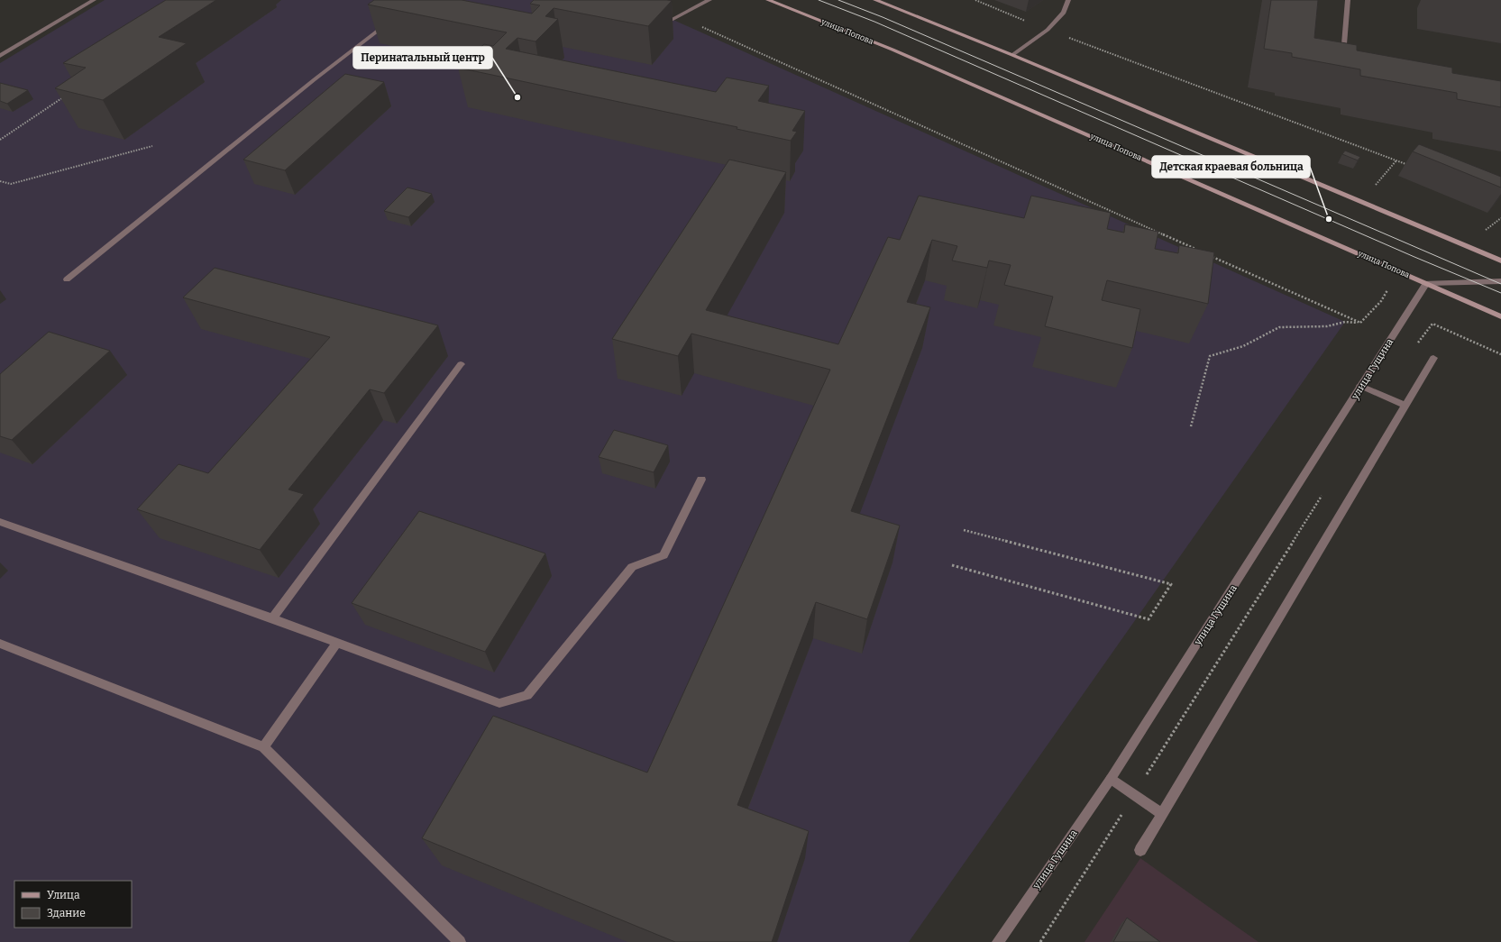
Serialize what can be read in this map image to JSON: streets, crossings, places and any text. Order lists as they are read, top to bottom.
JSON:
{
  "streets": {
    "main road": ["улица Попова"],
    "street": ["улица Гущина"]
  },
  "crossings": [
    ["улица Попова", "улица Гущина"]
  ],
  "places": ["Перинатальный центр", "Детская краевая больница"],
  "legend": ["Улица", "Здание"]
}
